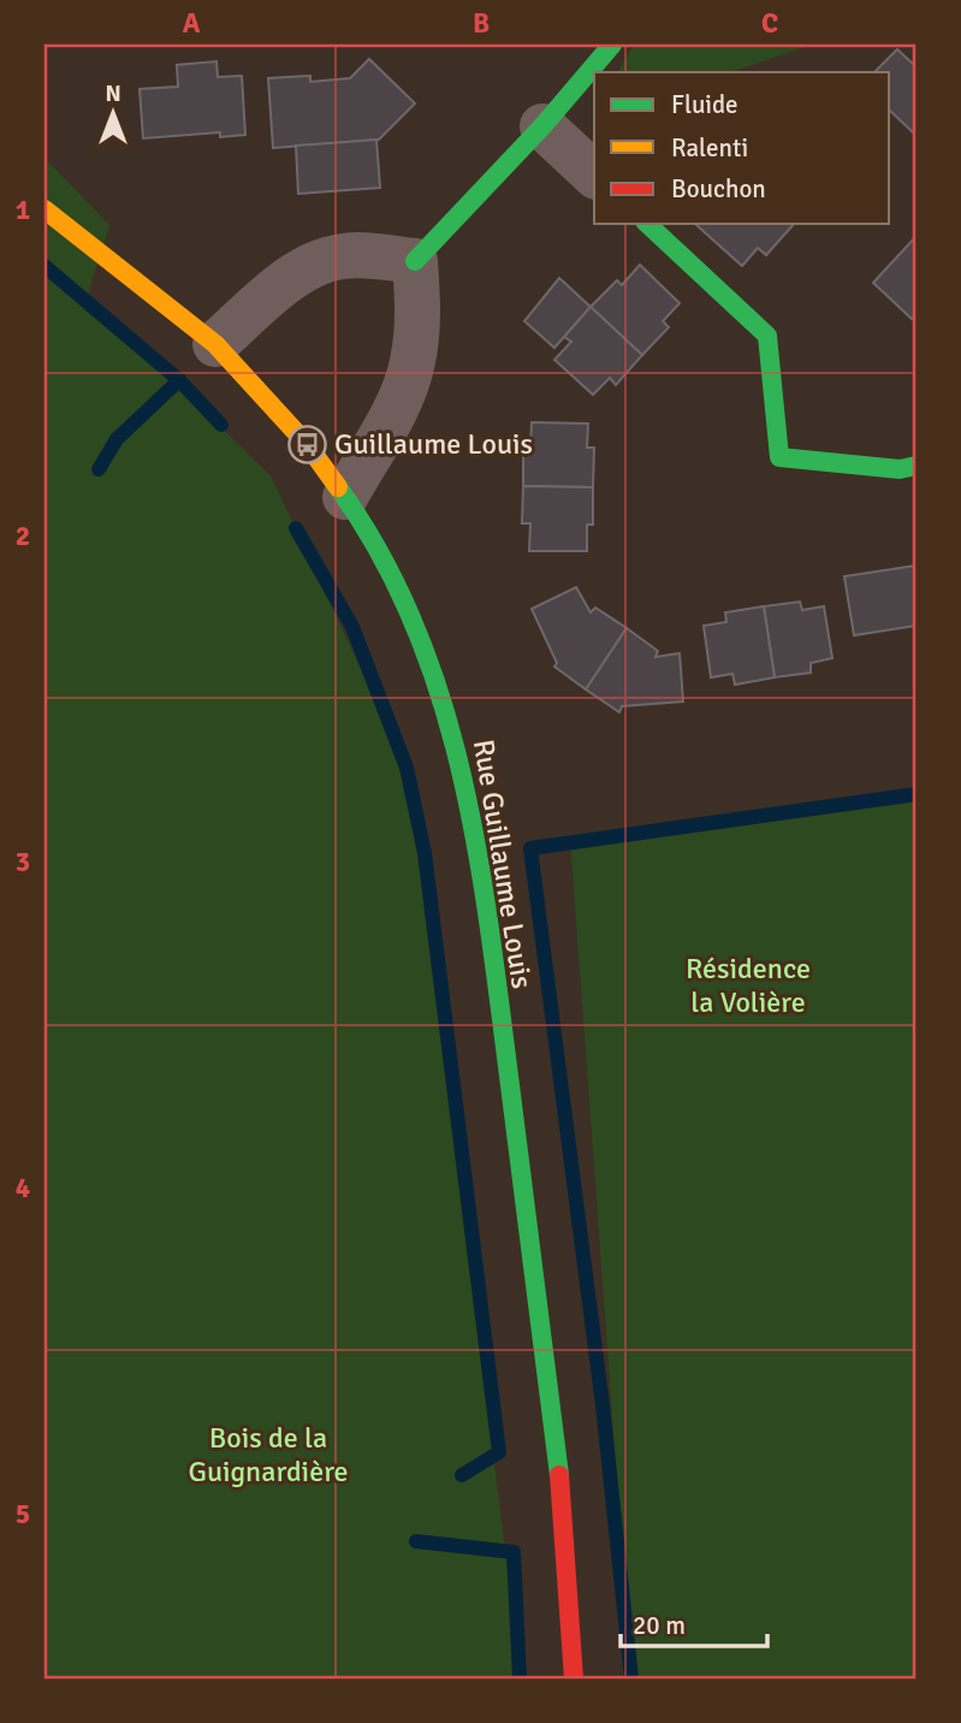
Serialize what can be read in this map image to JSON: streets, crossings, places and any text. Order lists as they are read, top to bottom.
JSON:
{
  "streets": {
    "street": ["Rue Guillaume Louis"]
  },
  "parks": ["Résidence la Volière", "Bois de la Guignardière"],
  "places": {
    "bus stop": ["Guillaume Louis"]
  },
  "legend": ["Fluide", "Ralenti", "Bouchon"],
  "scale_bar": "20 m",
  "north": "top",
  "grid": {
    "columns": ["A", "B", "C"],
    "rows": [
      "1",
      "2",
      "3",
      "4",
      "5"
    ]
  }
}
